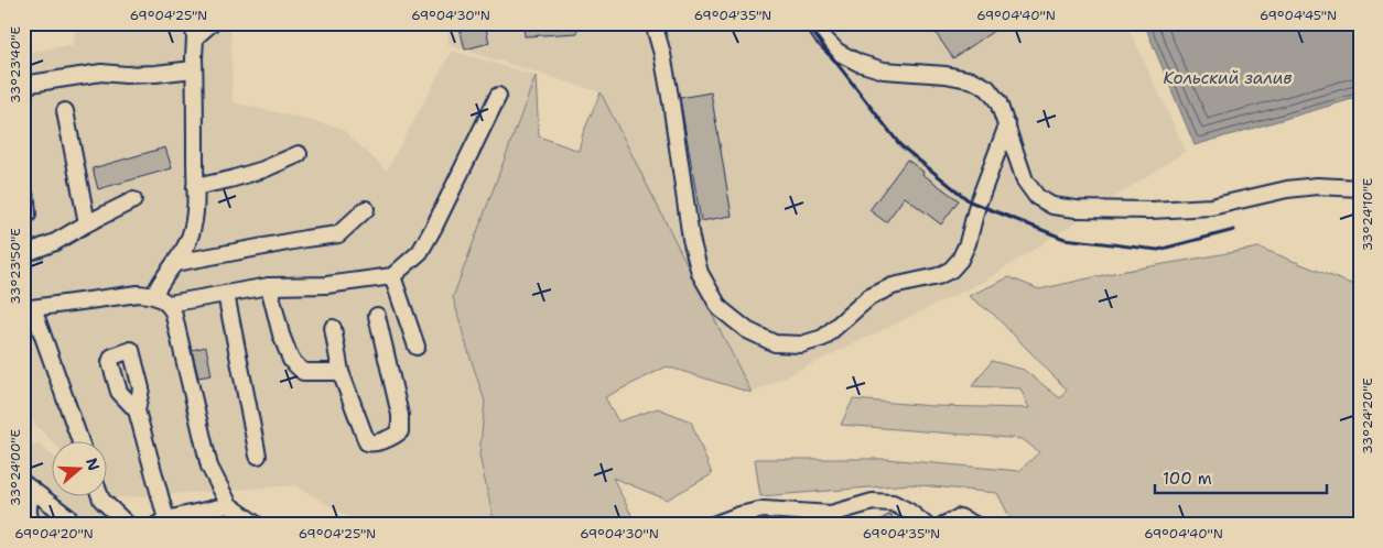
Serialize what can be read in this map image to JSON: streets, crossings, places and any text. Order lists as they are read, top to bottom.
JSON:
{
  "water": ["Кольский залив"],
  "scale_bar": "100 m",
  "north": "right",
  "coordinates": [
    "69°04'25\"N",
    "69°04'30\"N",
    "69°04'35\"N",
    "69°04'40\"N",
    "69°04'45\"N",
    "33°23'40\"E",
    "33°24'10\"E",
    "33°23'50\"E",
    "33°24'20\"E",
    "33°24'00\"E",
    "69°04'20\"N"
  ]
}
